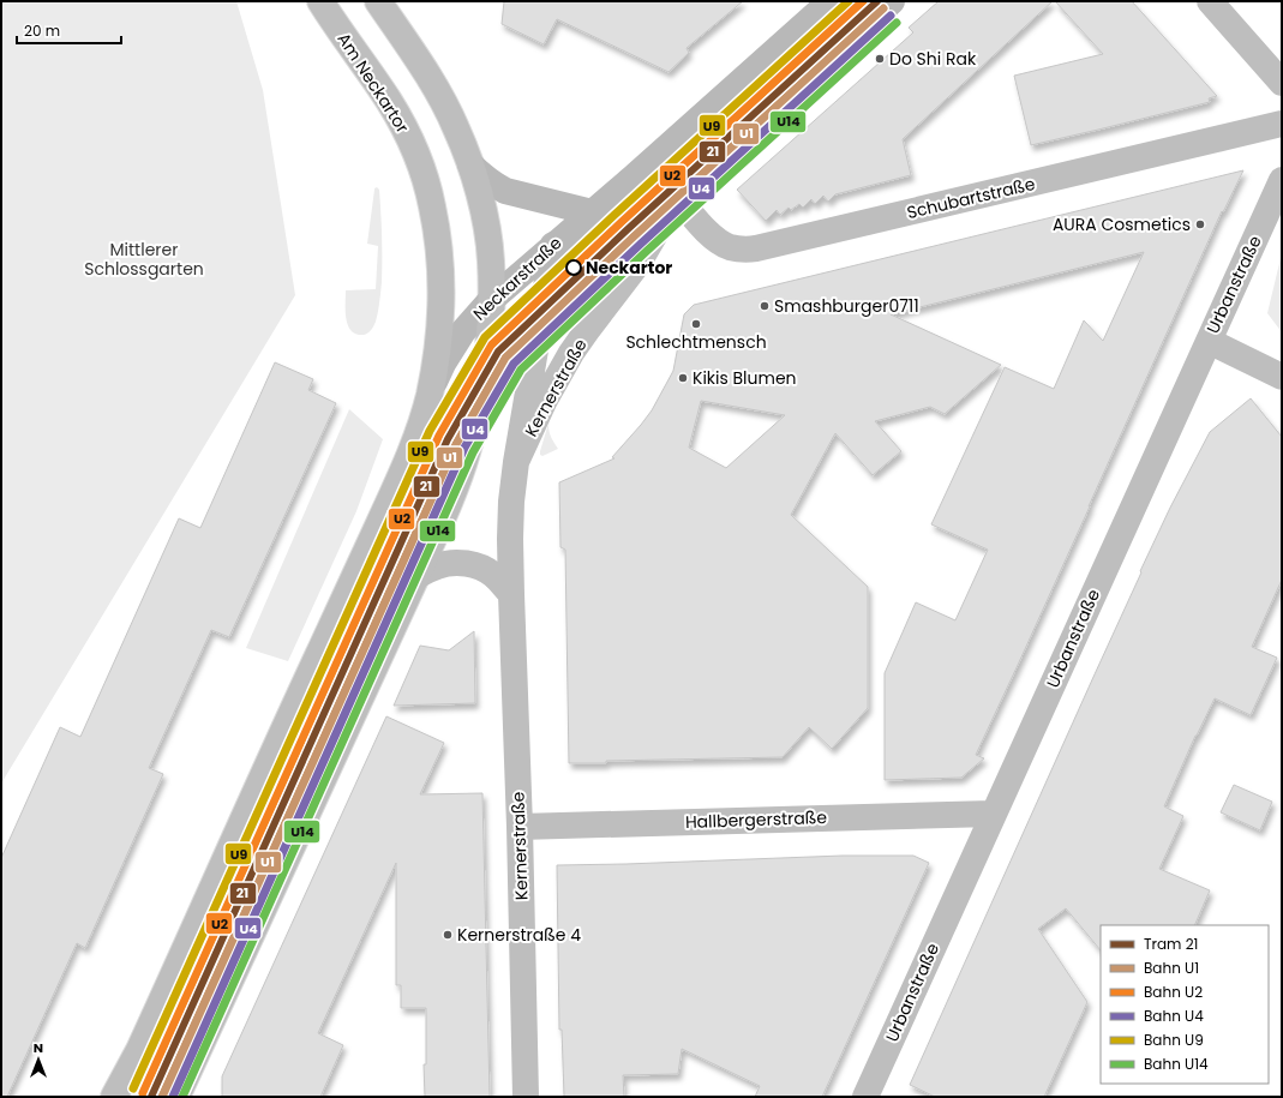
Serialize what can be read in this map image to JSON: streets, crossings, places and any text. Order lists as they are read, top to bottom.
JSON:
{
  "streets": {
    "main road": ["Neckarstraße"],
    "street": [
      "Am Neckartor",
      "Schubartstraße",
      "Urbanstraße",
      "Kernerstraße",
      "Hallbergerstraße"
    ]
  },
  "crossings": [
    ["Am Neckartor", "Neckarstraße"],
    ["Schubartstraße", "Kernerstraße"],
    ["Neckarstraße", "Kernerstraße"],
    ["Urbanstraße", "Hallbergerstraße"],
    ["Kernerstraße", "Hallbergerstraße"]
  ],
  "parks": ["Mittlerer Schlossgarten"],
  "places": [
    "Do Shi Rak",
    "AURA Cosmetics",
    "Neckartor",
    "Smashburger0711",
    "Schlechtmensch",
    "Kikis Blumen",
    "Kernerstraße 4"
  ],
  "lines": [
    "tram line 21",
    "rail line U2",
    "rail line U9",
    "rail line U1",
    "rail line U4",
    "rail line U14"
  ],
  "legend": [
    "Tram 21",
    "Bahn U1",
    "Bahn U2",
    "Bahn U4",
    "Bahn U9",
    "Bahn U14"
  ],
  "scale_bar": "20 m",
  "north": "top"
}
